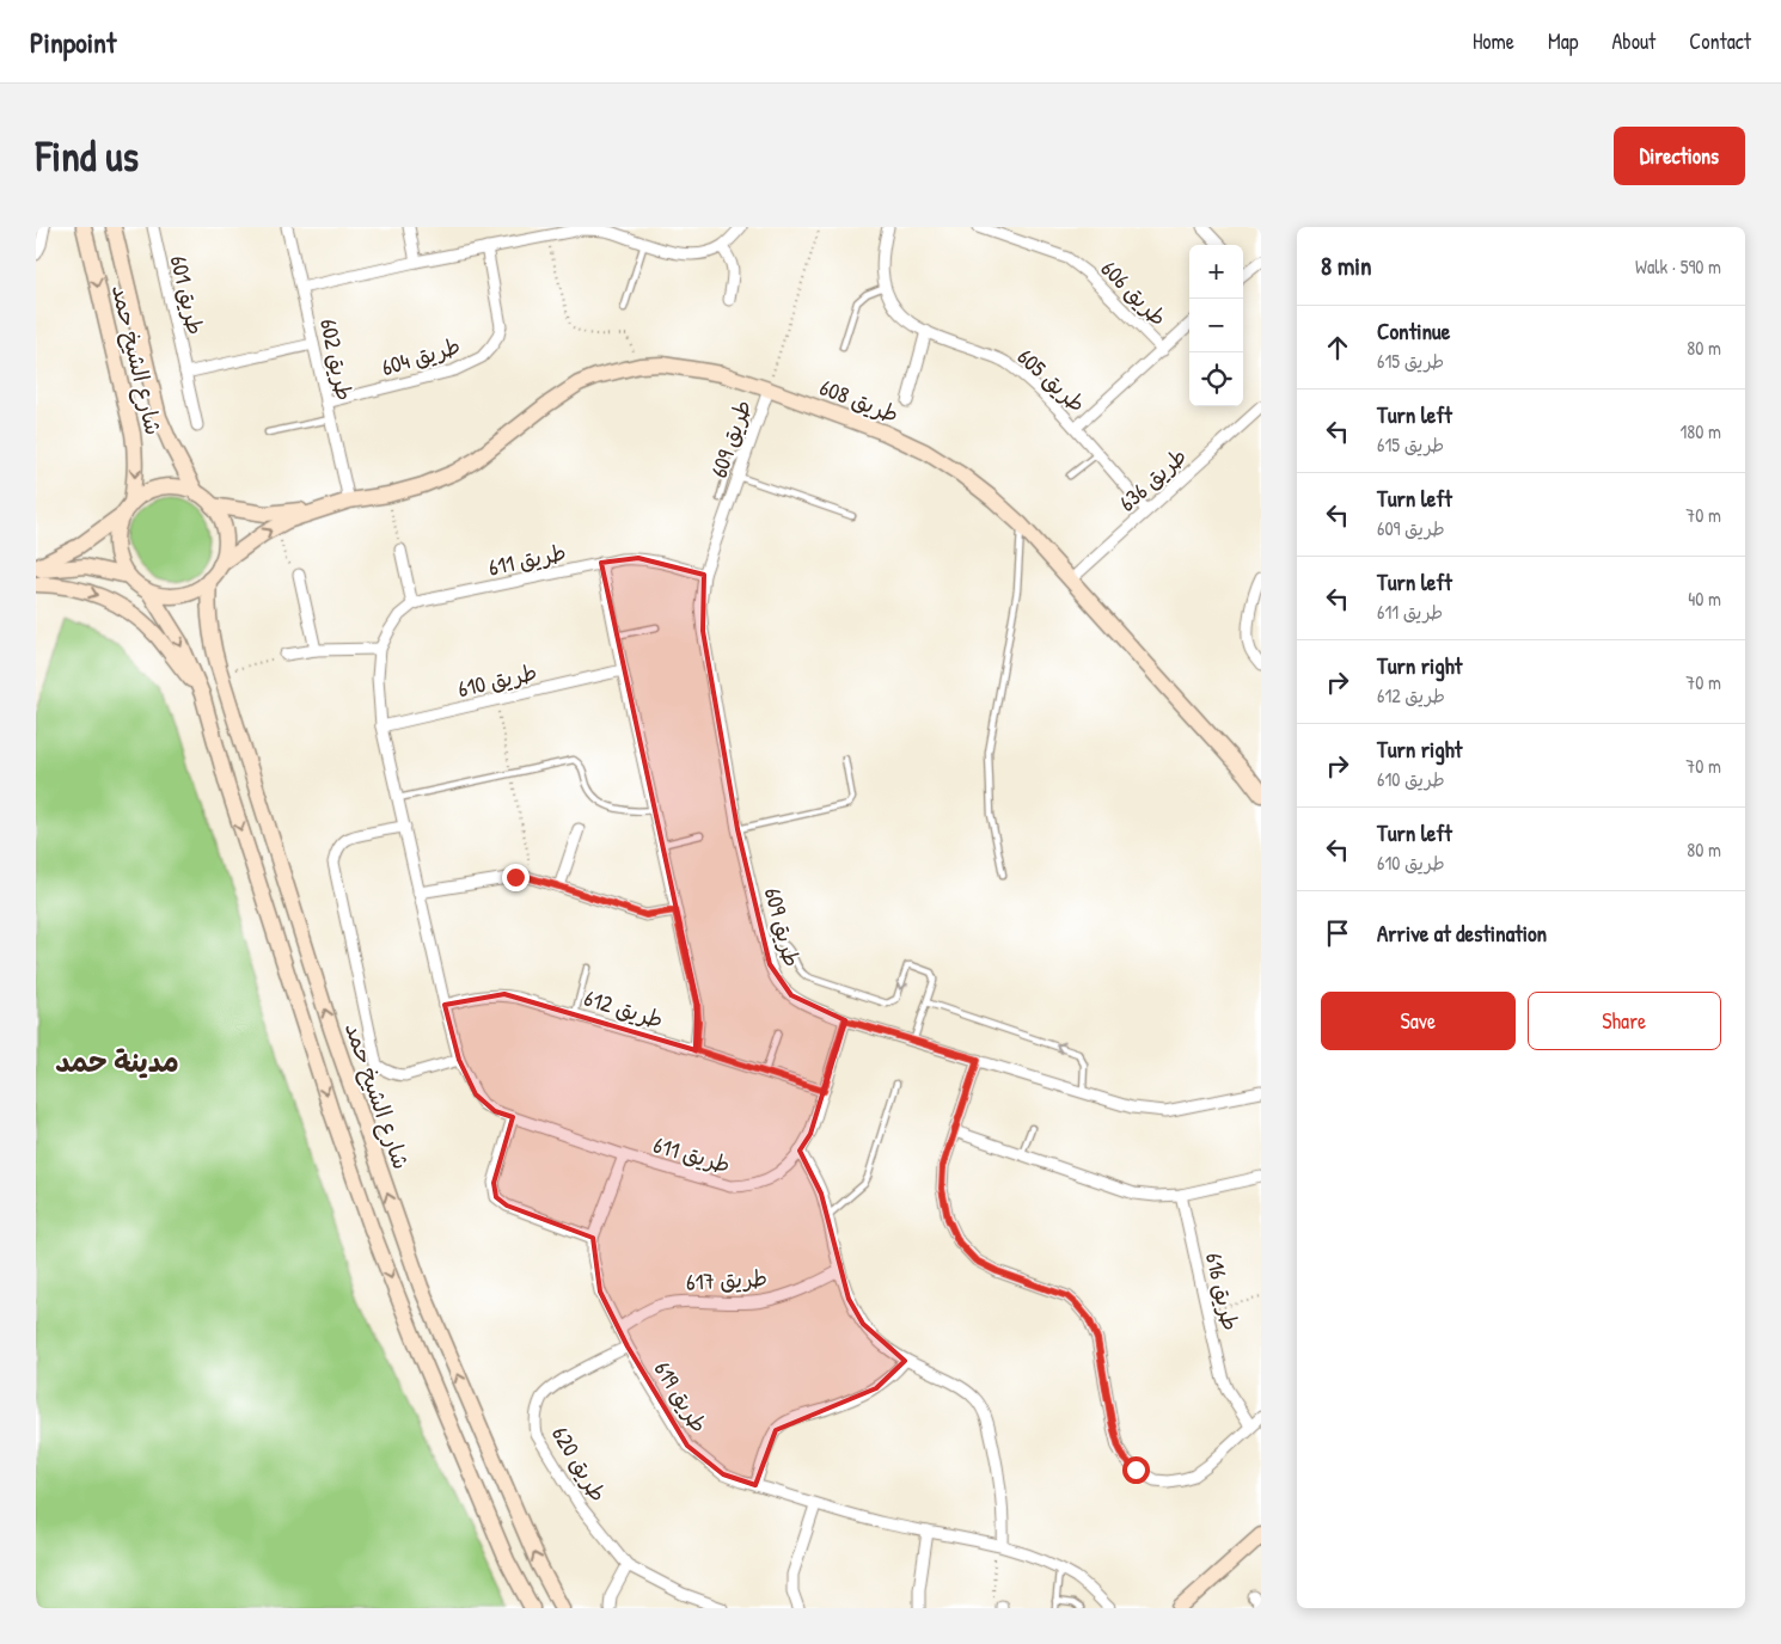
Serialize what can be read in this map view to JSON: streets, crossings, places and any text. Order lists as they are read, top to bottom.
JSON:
{
  "streets": {
    "main road": ["شارع الشيخ حمد", "طريق 608"],
    "street": [
      "طريق 606",
      "طريق 601",
      "طريق 604",
      "طريق 602",
      "طريق 605",
      "طريق 609",
      "طريق 636",
      "طريق 611",
      "طريق 610",
      "طريق 612",
      "طريق 617",
      "طريق 616",
      "طريق 619",
      "طريق 620"
    ]
  },
  "crossings": [
    ["طريق 606", "طريق 605"],
    ["طريق 604", "طريق 602"],
    ["شارع الشيخ حمد", "طريق 608"],
    ["طريق 602", "طريق 608"],
    ["طريق 605", "طريق 636"],
    ["طريق 608", "طريق 609"],
    ["طريق 608", "طريق 636"],
    ["طريق 609", "طريق 611"],
    ["طريق 611", "طريق 610"],
    ["طريق 611", "طريق 612"],
    ["طريق 611", "طريق 619"],
    ["طريق 617", "طريق 619"],
    ["طريق 619", "طريق 620"]
  ],
  "districts": ["مدينة حمد"],
  "page": {
    "header": "Pinpoint",
    "nav": [
      "Home",
      "Map",
      "About",
      "Contact"
    ],
    "buttons": [
      "Directions",
      ["Save", "Share"]
    ],
    "title": "Find us",
    "heading": ["8 min", "Walk · 590 m"],
    "map_buttons": ["+", "−"],
    "list": [
      ["Continue", "طريق 615", "80 m"],
      ["Turn left", "طريق 615", "180 m"],
      ["Turn left", "طريق 609", "70 m"],
      ["Turn left", "طريق 611", "40 m"],
      ["Turn right", "طريق 612", "70 m"],
      ["Turn right", "طريق 610", "70 m"],
      ["Turn left", "طريق 610", "80 m"],
      "Arrive at destination"
    ]
  }
}
